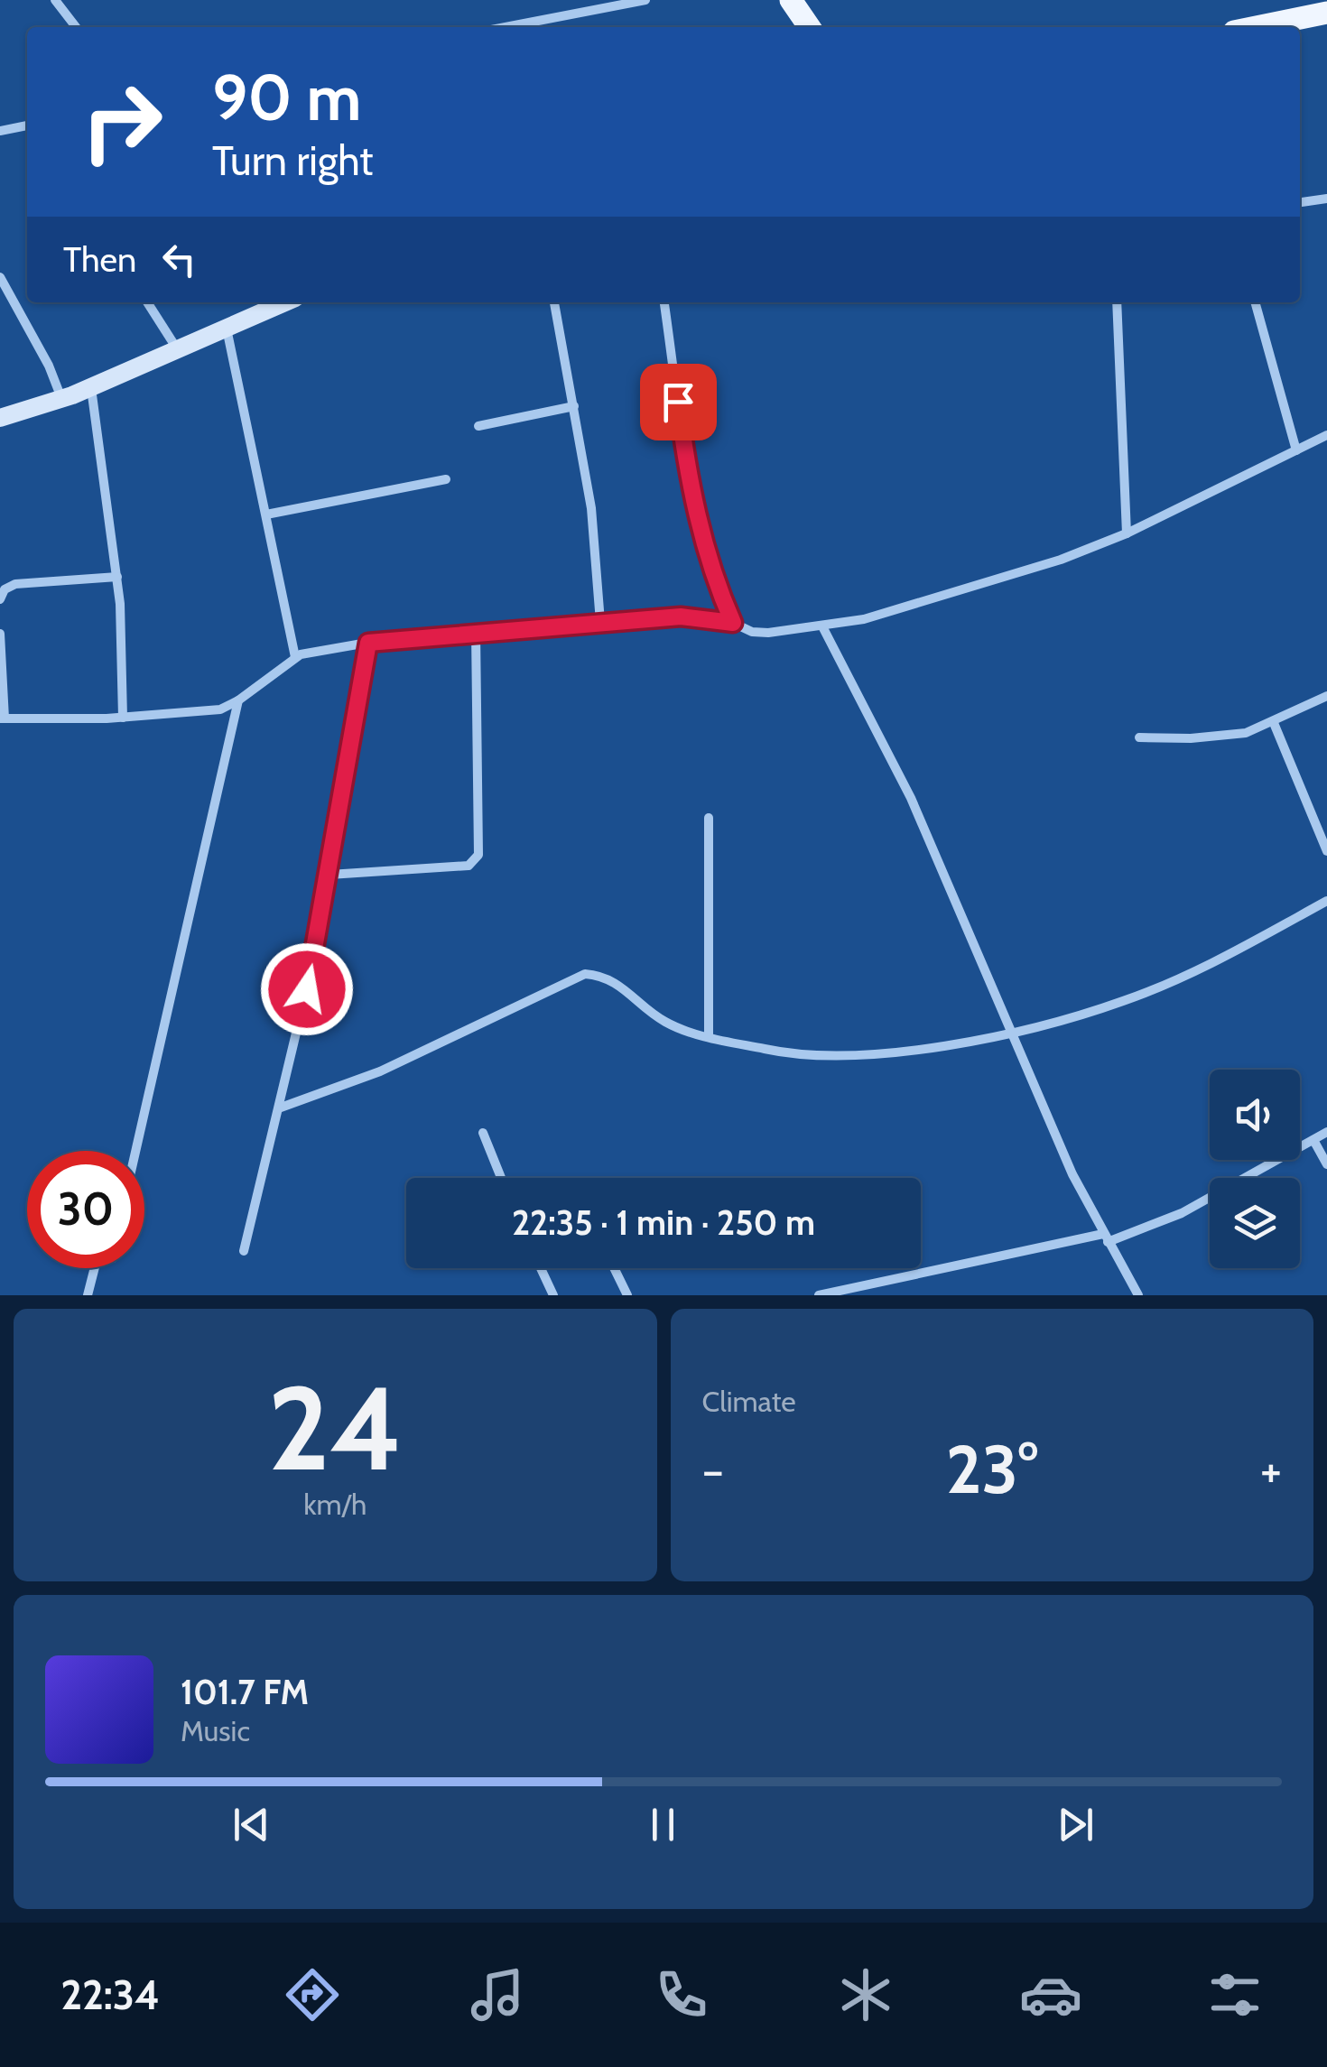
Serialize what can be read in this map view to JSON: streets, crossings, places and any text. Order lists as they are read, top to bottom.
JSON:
{
  "page": {
    "turn": ["90 m", "Turn right"],
    "then": "Then",
    "limit": "30",
    "trip": "22:35 · 1 min · 250 m",
    "tile": [
      ["24", "km/h"],
      "Climate"
    ],
    "heat": ["−", "23°", "+"],
    "song": ["101.7 FM", "Music"],
    "tabs": "22:34"
  }
}
